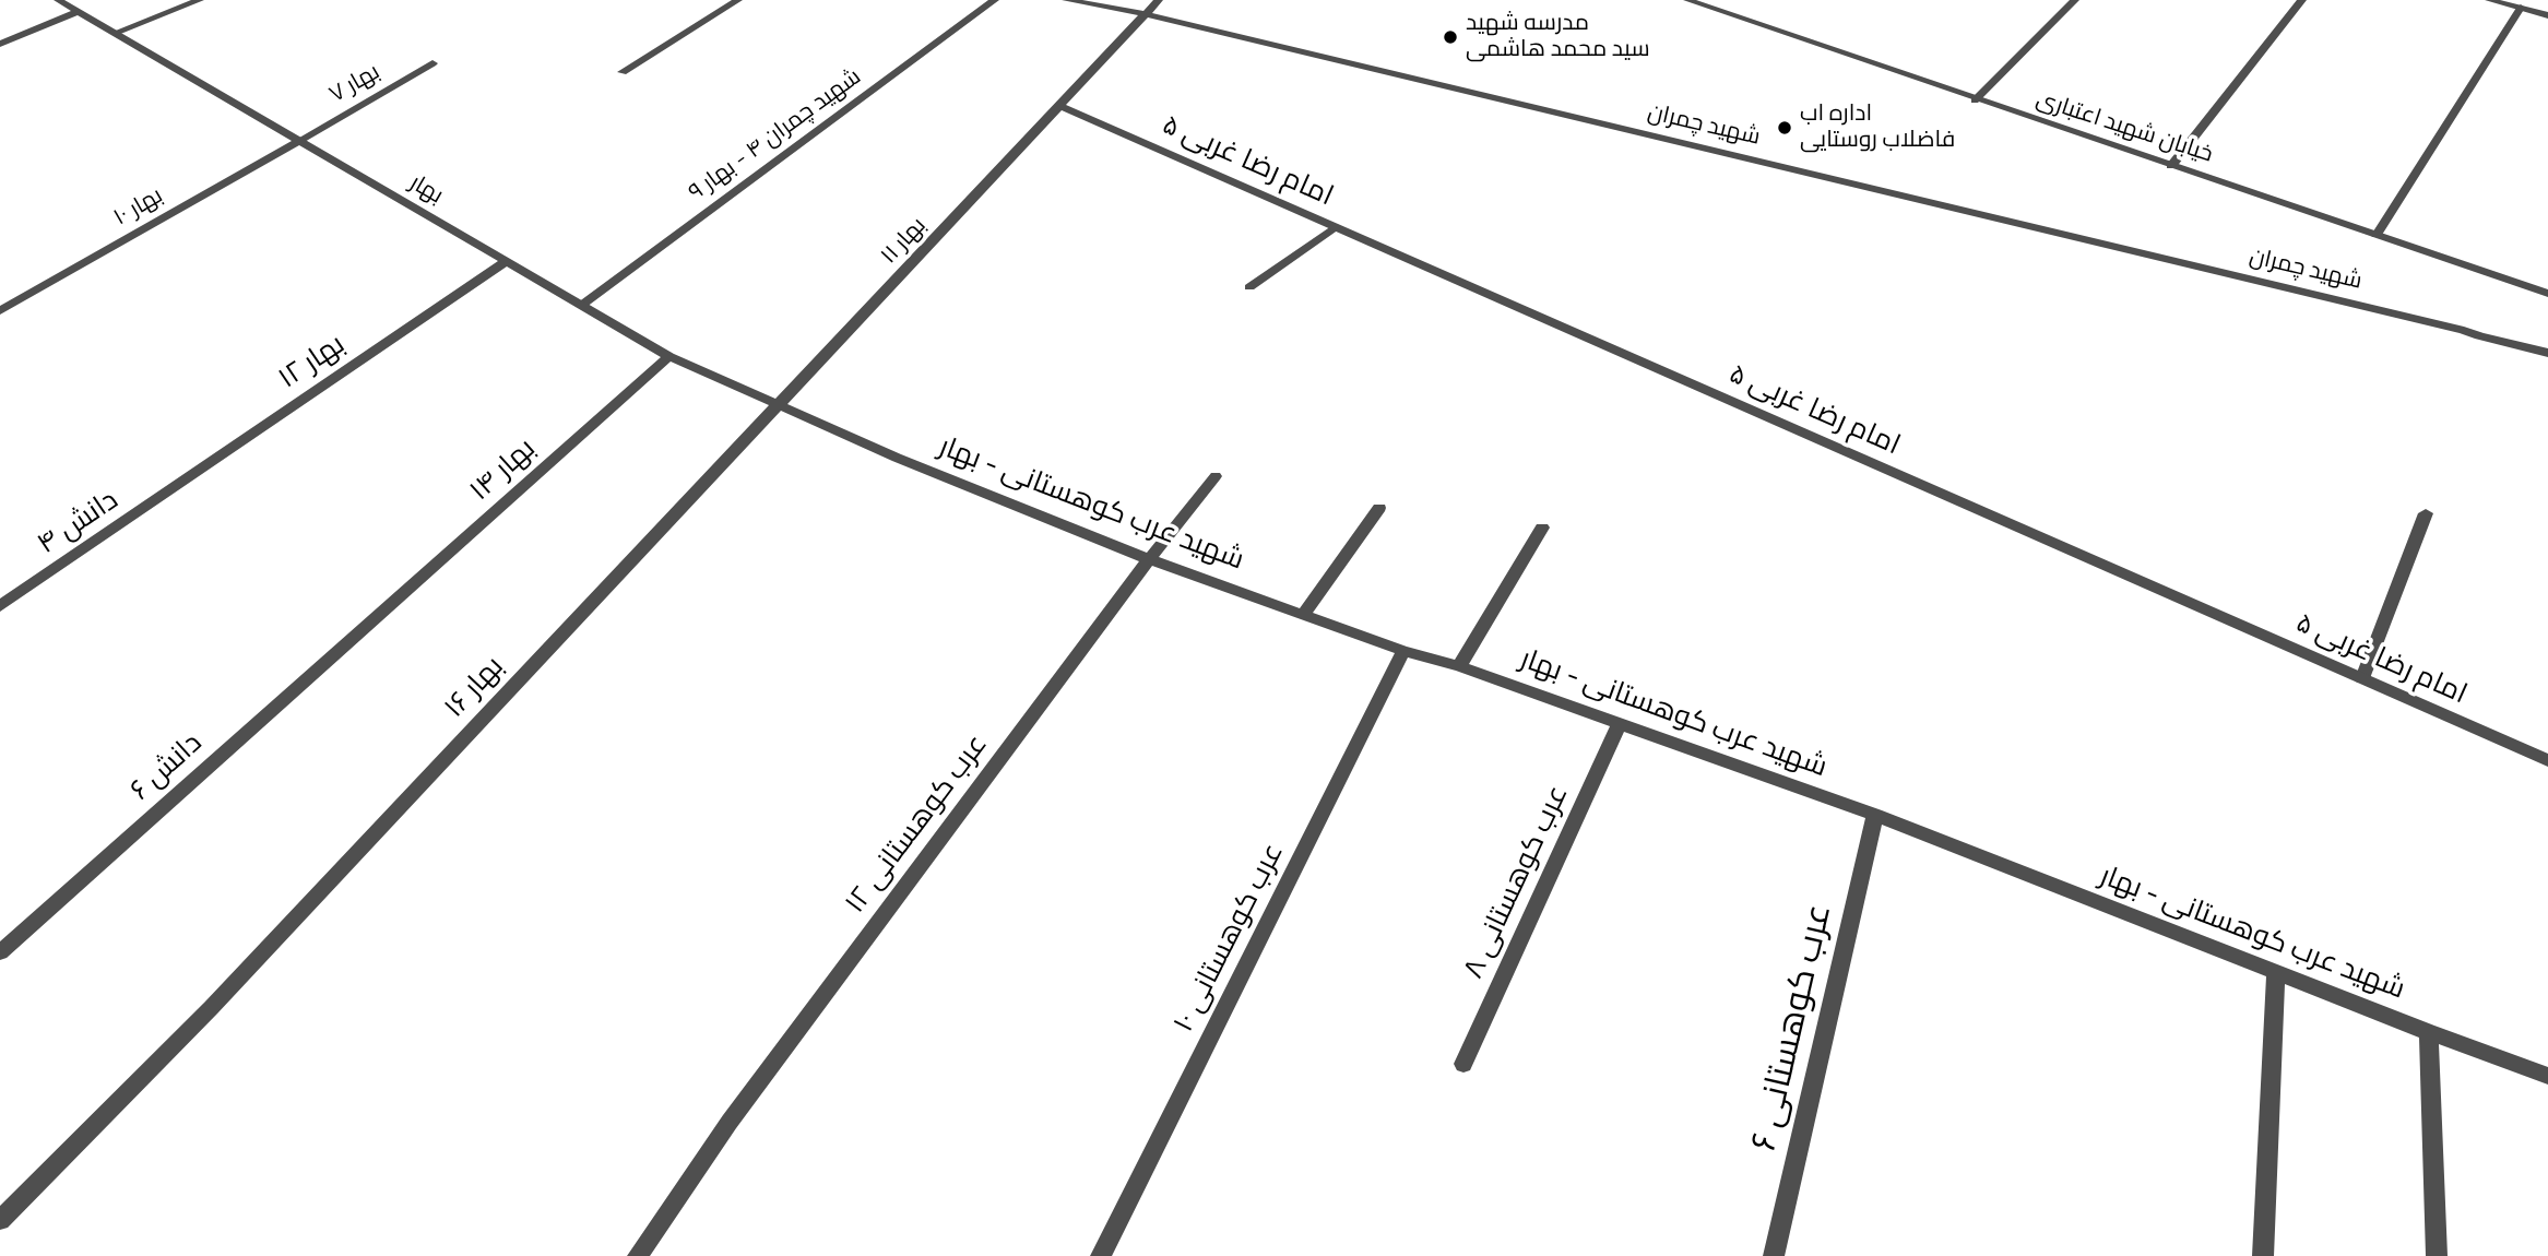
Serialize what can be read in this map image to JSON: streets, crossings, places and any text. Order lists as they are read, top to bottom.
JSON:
{
  "streets": {
    "street": [
      "بهار ۷",
      "شهید چمران",
      "خیابان شهید اعتباری",
      "شهید چمران ۴ - بهار ۹",
      "امام رضا غربی ۵",
      "بهار",
      "بهار ۱۰",
      "بهار ۱۱",
      "بهار ۱۲",
      "بهار ۱۴",
      "شهید عرب کوهستانی - بهار",
      "دانش ۴",
      "بهار ۱۶",
      "دانش ۶",
      "عرب کوهستانی ۱۲",
      "عرب کوهستانی ۸",
      "عرب کوهستانی ۱۰",
      "عرب کوهستانی ۶"
    ]
  },
  "crossings": [
    ["بهار ۷", "بهار"],
    ["بهار ۷", "بهار ۱۰"],
    ["شهید چمران", "بهار ۱۱"],
    ["شهید چمران ۴ - بهار ۹", "بهار"],
    ["امام رضا غربی ۵", "بهار ۱۱"],
    ["بهار", "بهار ۱۰"],
    ["بهار", "بهار ۱۱"],
    ["بهار", "بهار ۱۲"],
    ["بهار", "بهار ۱۴"],
    ["بهار", "شهید عرب کوهستانی - بهار"],
    ["بهار", "بهار ۱۶"],
    ["بهار ۱۱", "شهید عرب کوهستانی - بهار"],
    ["بهار ۱۱", "بهار ۱۶"],
    ["بهار ۱۲", "دانش ۴"],
    ["بهار ۱۴", "دانش ۶"],
    ["شهید عرب کوهستانی - بهار", "بهار ۱۶"],
    ["شهید عرب کوهستانی - بهار", "عرب کوهستانی ۱۲"],
    ["شهید عرب کوهستانی - بهار", "عرب کوهستانی ۸"],
    ["شهید عرب کوهستانی - بهار", "عرب کوهستانی ۱۰"],
    ["شهید عرب کوهستانی - بهار", "عرب کوهستانی ۶"]
  ],
  "places": ["مدرسه شهید سید محمد هاشمی", "اداره اب فاضلاب روستایی"]
}
